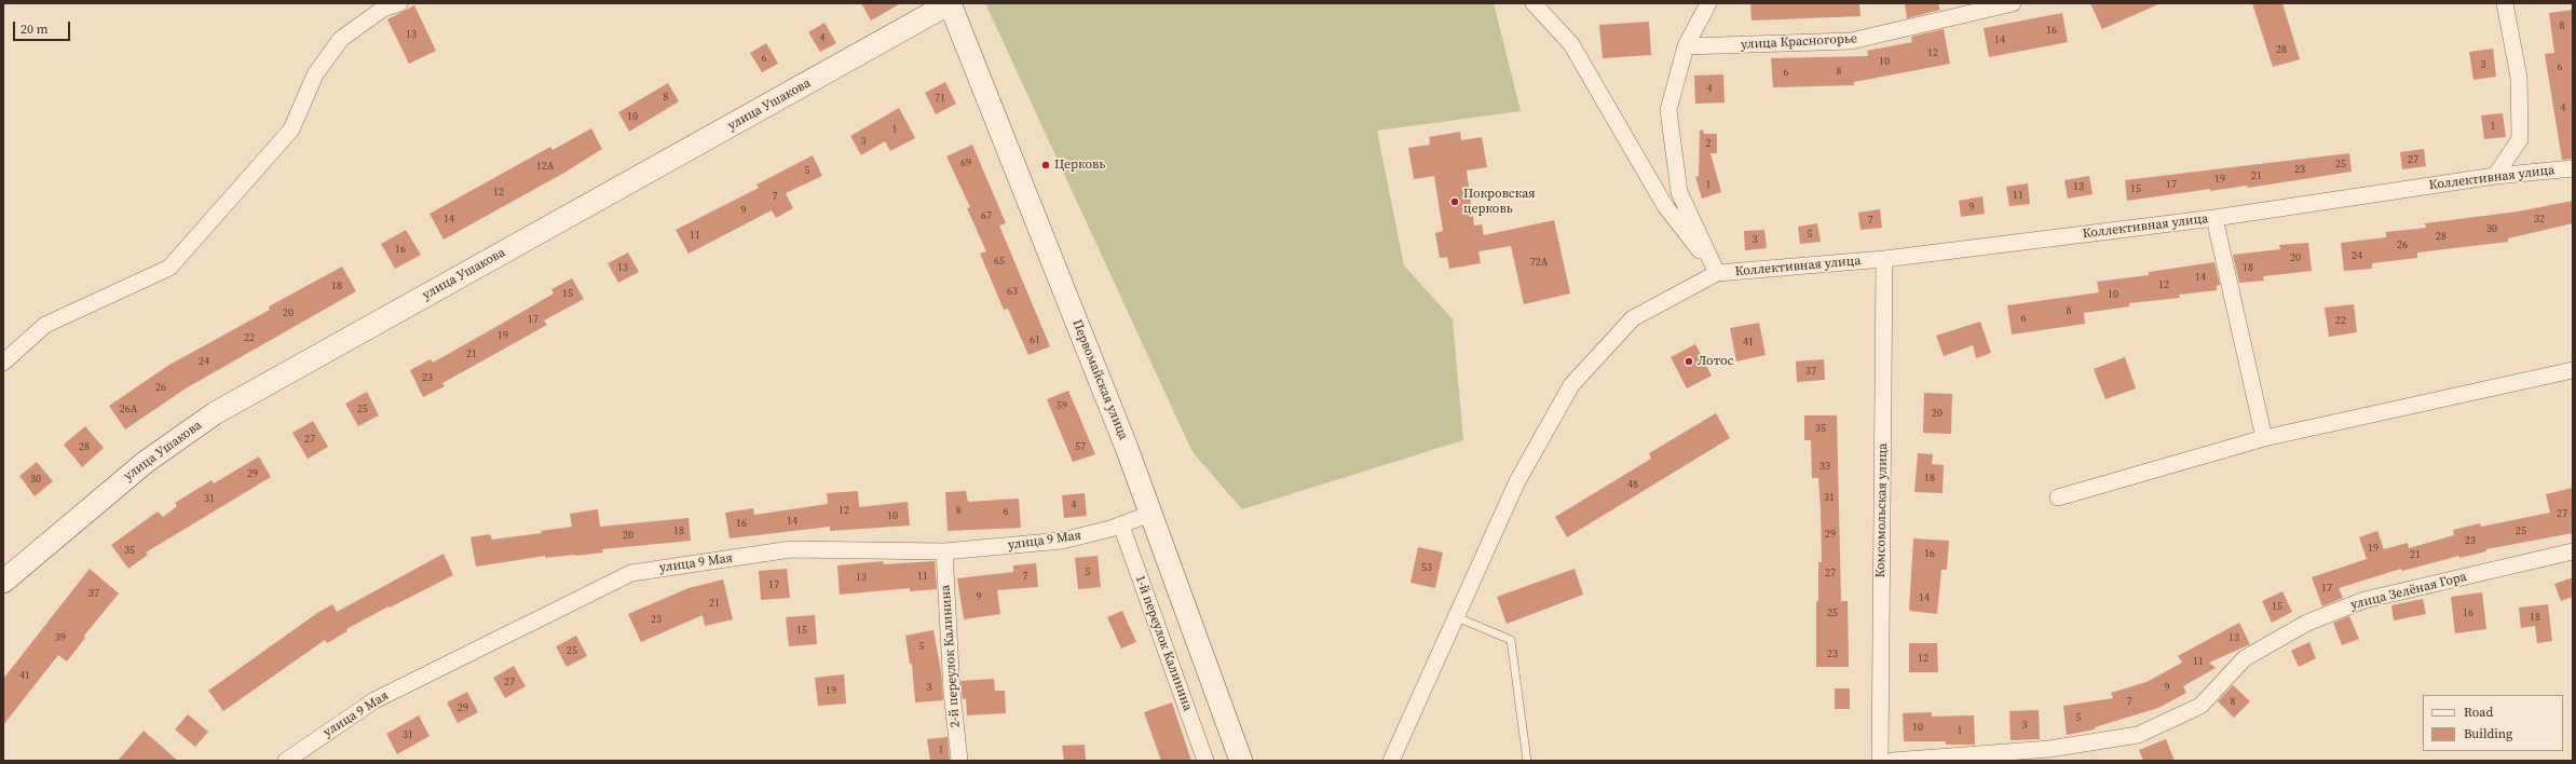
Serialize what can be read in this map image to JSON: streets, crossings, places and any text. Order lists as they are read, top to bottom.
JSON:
{
  "streets": {
    "main road": ["улица Ушакова", "Первомайская улица"],
    "street": [
      "улица Красногорье",
      "Коллективная улица",
      "Комсомольская улица",
      "улица 9 Мая",
      "улица Зелёная Гора",
      "1-й переулок Калинина",
      "2-й переулок Калинина"
    ]
  },
  "crossings": [
    ["улица Ушакова", "Первомайская улица"],
    ["Коллективная улица", "Комсомольская улица"],
    ["Первомайская улица", "улица 9 Мая"],
    ["улица 9 Мая", "1-й переулок Калинина"],
    ["улица 9 Мая", "2-й переулок Калинина"]
  ],
  "places": ["Церковь", "Покровская церковь", "Лотос"],
  "house_numbers": [
    "8",
    "16",
    "13",
    "4",
    "14",
    "28",
    "12",
    "6",
    "10",
    "3",
    "6",
    "8",
    "6",
    "4",
    "8",
    "71",
    "4",
    "10",
    "1",
    "1",
    "3",
    "2",
    "27",
    "69",
    "25",
    "12А",
    "23",
    "5",
    "21",
    "19",
    "1",
    "17",
    "13",
    "15",
    "12",
    "11",
    "7",
    "9",
    "9",
    "67",
    "14",
    "32",
    "7",
    "30",
    "5",
    "11",
    "28",
    "3",
    "26",
    "16",
    "24",
    "20",
    "65",
    "72А",
    "13",
    "18",
    "14",
    "12",
    "18",
    "63",
    "15",
    "10",
    "8",
    "20",
    "6",
    "17",
    "22",
    "19",
    "22",
    "61",
    "41",
    "21",
    "24",
    "37",
    "23",
    "26",
    "59",
    "26А",
    "25",
    "20",
    "35",
    "27",
    "28",
    "57",
    "33",
    "29",
    "18",
    "30",
    "48",
    "31",
    "31",
    "4",
    "12",
    "8",
    "6",
    "27",
    "10",
    "14",
    "16",
    "18",
    "25",
    "29",
    "20",
    "23",
    "19",
    "35",
    "16",
    "21",
    "53",
    "5",
    "27",
    "11",
    "7",
    "13",
    "17",
    "17",
    "37",
    "9",
    "14",
    "21",
    "15",
    "25",
    "16",
    "18",
    "23",
    "15",
    "39",
    "13",
    "5",
    "25",
    "23",
    "12",
    "11",
    "41",
    "27",
    "3",
    "9",
    "19",
    "7",
    "8",
    "29",
    "5",
    "3",
    "10",
    "1",
    "31",
    "1"
  ],
  "legend": ["Road", "Building"],
  "scale_bar": "20 m"
}
